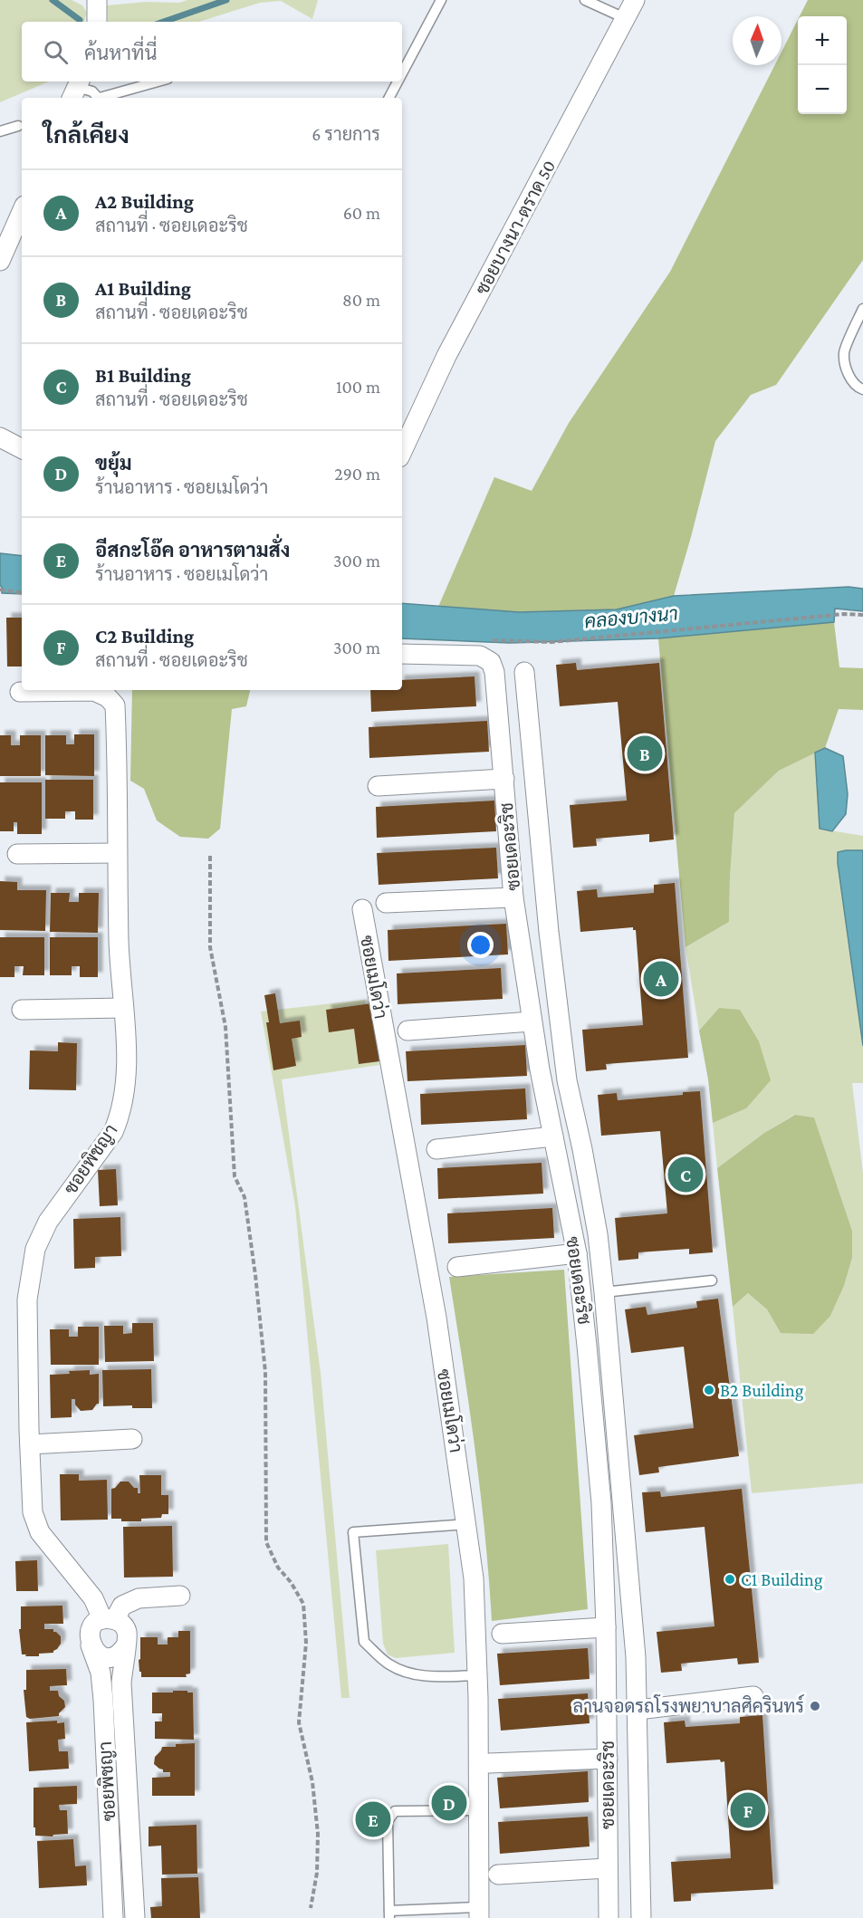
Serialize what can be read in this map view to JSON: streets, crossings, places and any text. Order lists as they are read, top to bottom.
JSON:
{
  "streets": {
    "street": [
      "ซอยบางนา-ตราด 50",
      "ซอยเดอะริช",
      "ซอยเมโดว่า",
      "ซอยพิชญา"
    ]
  },
  "water": ["คลองบางนา"],
  "places": ["B2 Building", "C1 Building", "ลานจอดรถโรงพยาบาลศิครินทร์"],
  "north": "top",
  "page": {
    "map_buttons": ["+", "−"],
    "search": "ค้นหาที่นี่",
    "heading": ["ใกล้เคียง", "6 รายการ"],
    "list": [
      {
        "mark": "A",
        "name": "A2 Building",
        "note": "สถานที่ · ซอยเดอะริช",
        "value": "60 m"
      },
      {
        "mark": "B",
        "name": "A1 Building",
        "note": "สถานที่ · ซอยเดอะริช",
        "value": "80 m"
      },
      {
        "mark": "C",
        "name": "B1 Building",
        "note": "สถานที่ · ซอยเดอะริช",
        "value": "100 m"
      },
      {
        "mark": "D",
        "name": "ขยุ้ม",
        "note": "ร้านอาหาร · ซอยเมโดว่า",
        "value": "290 m"
      },
      {
        "mark": "E",
        "name": "อีสกะโอ๊ค อาหารตามสั่ง",
        "note": "ร้านอาหาร · ซอยเมโดว่า",
        "value": "300 m"
      },
      {
        "mark": "F",
        "name": "C2 Building",
        "note": "สถานที่ · ซอยเดอะริช",
        "value": "300 m"
      }
    ],
    "pins": [
      "B",
      "A",
      "C",
      "D",
      "F",
      "E"
    ]
  }
}
